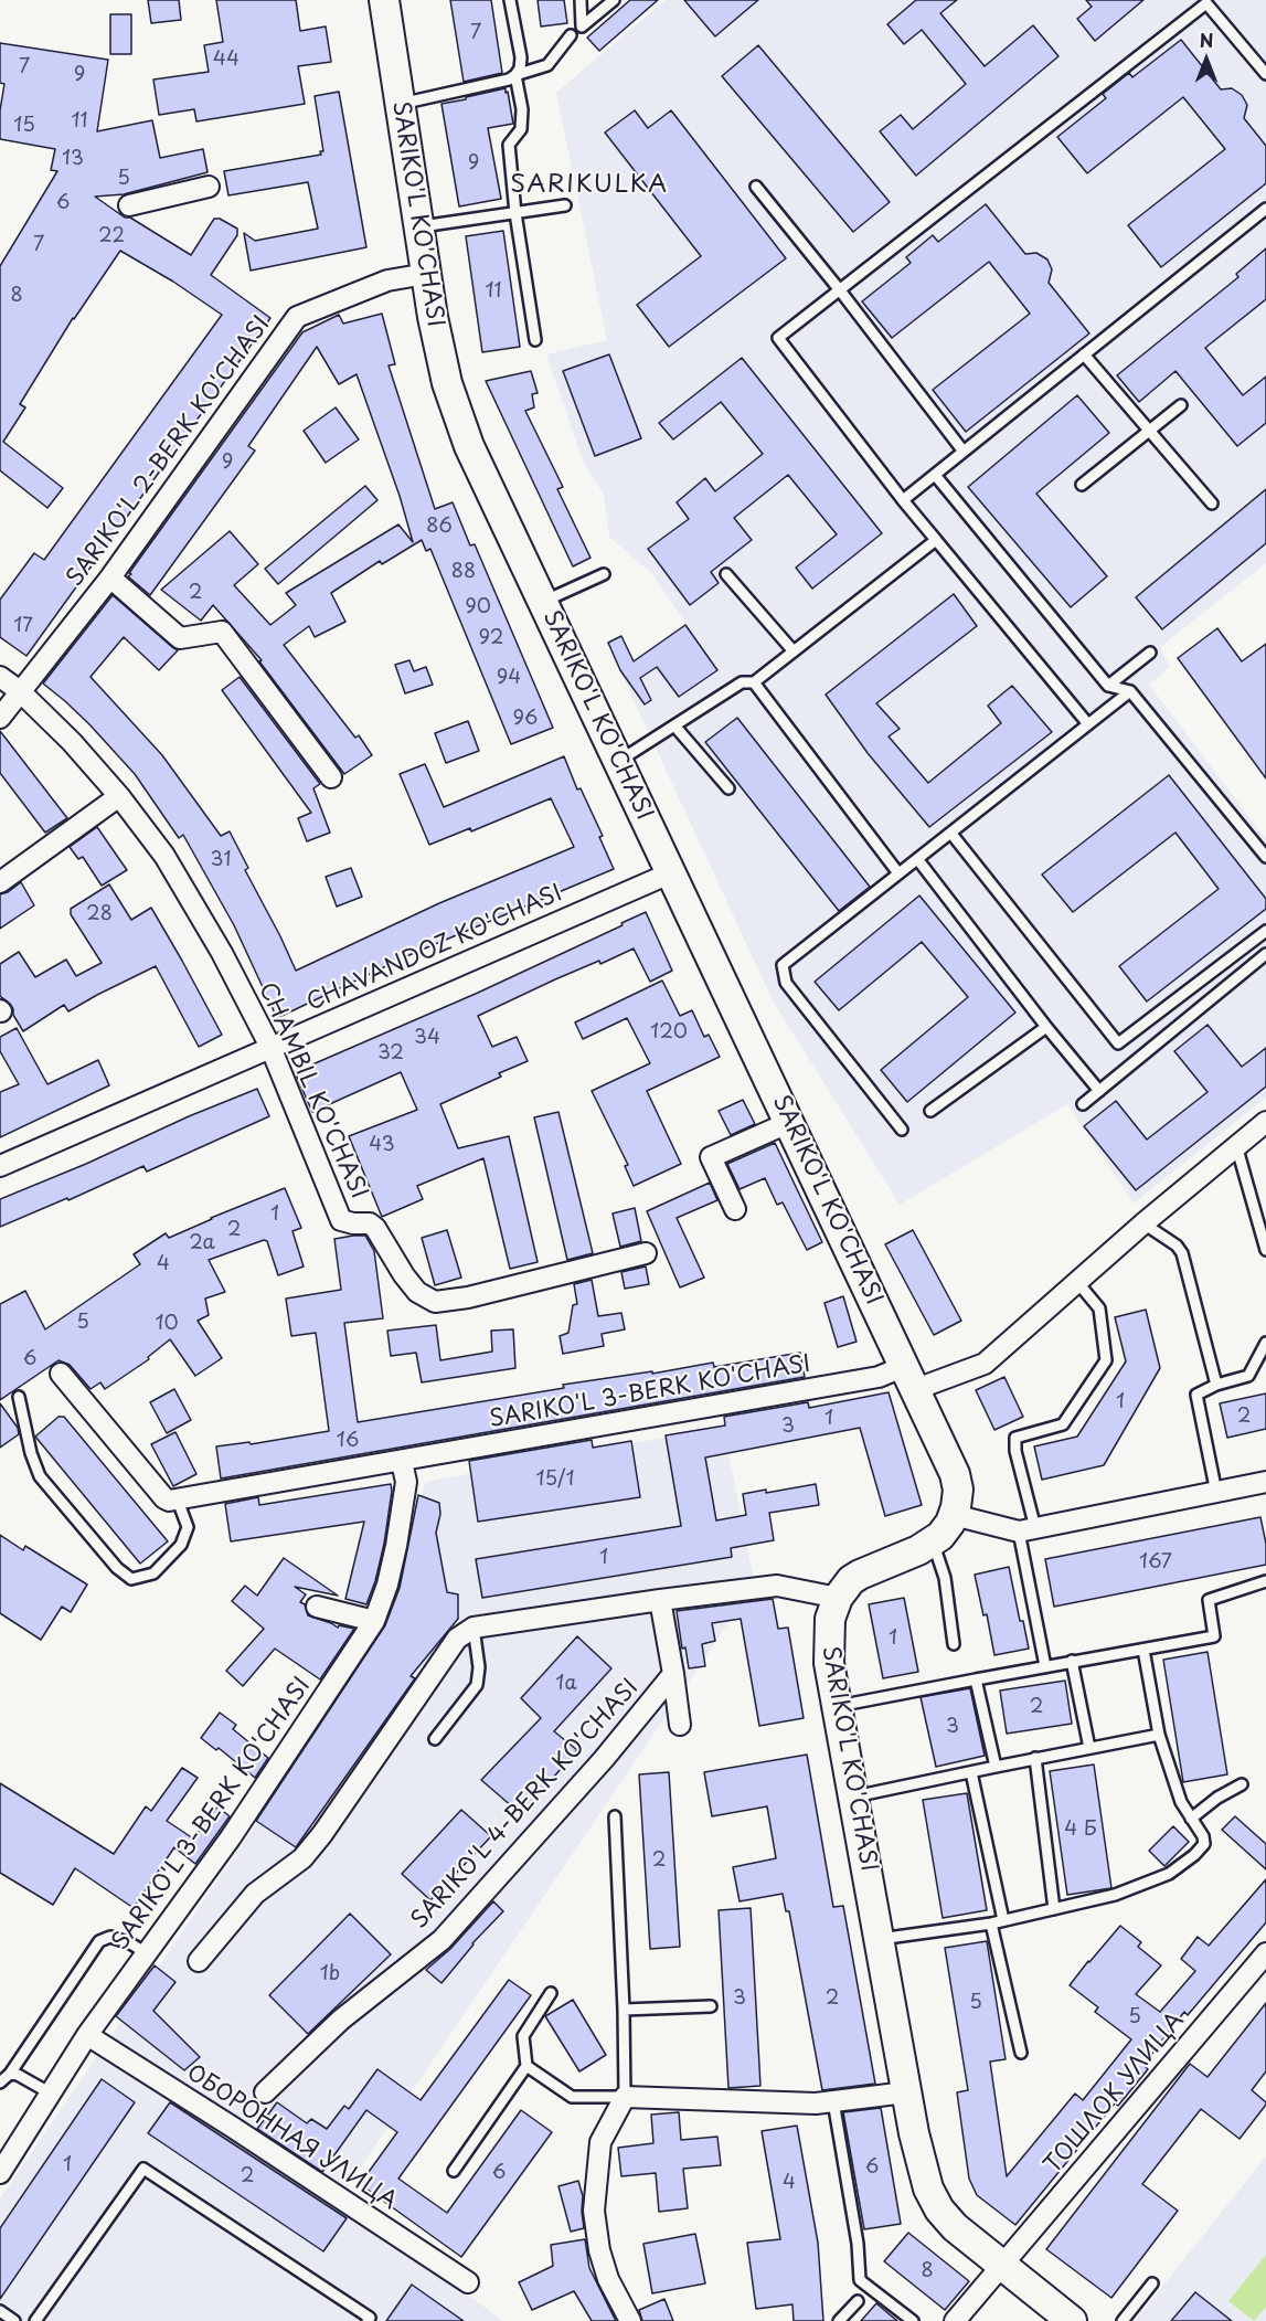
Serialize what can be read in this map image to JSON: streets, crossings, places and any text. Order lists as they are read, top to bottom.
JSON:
{
  "streets": {
    "main road": ["SARIKO'L KO'CHASI"],
    "street": [
      "SARIKO'L 2-BERK KO'CHASI",
      "CHAVANDOZ KO'CHASI",
      "CHAMBIL KO'CHASI",
      "SARIKO'L 3-BERK KO'CHASI",
      "SARIKO'L 4-BERK KO'CHASI",
      "ТОШЛОК УЛИЦА",
      "ОБОРОННАЯ УЛИЦА"
    ]
  },
  "crossings": [
    ["SARIKO'L KO'CHASI", "SARIKO'L 2-BERK KO'CHASI"],
    ["SARIKO'L KO'CHASI", "CHAVANDOZ KO'CHASI"],
    ["SARIKO'L KO'CHASI", "SARIKO'L 3-BERK KO'CHASI"],
    ["SARIKO'L KO'CHASI", "ТОШЛОК УЛИЦА"],
    ["SARIKO'L 2-BERK KO'CHASI", "CHAMBIL KO'CHASI"],
    ["CHAVANDOZ KO'CHASI", "CHAMBIL KO'CHASI"],
    ["SARIKO'L 3-BERK KO'CHASI", "ОБОРОННАЯ УЛИЦА"]
  ],
  "districts": ["SARIKULKA"],
  "house_numbers": [
    "7",
    "44",
    "7",
    "9",
    "11",
    "15",
    "13",
    "9",
    "5",
    "6",
    "22",
    "7",
    "11",
    "8",
    "9",
    "86",
    "88",
    "2",
    "90",
    "17",
    "92",
    "94",
    "96",
    "31",
    "28",
    "120",
    "34",
    "32",
    "43",
    "1",
    "2",
    "2a",
    "4",
    "5",
    "10",
    "6",
    "1",
    "2",
    "1",
    "3",
    "16",
    "15/1",
    "1",
    "167",
    "1",
    "1a",
    "2",
    "3",
    "4 Б",
    "2",
    "1b",
    "3",
    "2",
    "5",
    "5",
    "1",
    "6",
    "6",
    "2",
    "4",
    "8"
  ],
  "north": "top"
}
